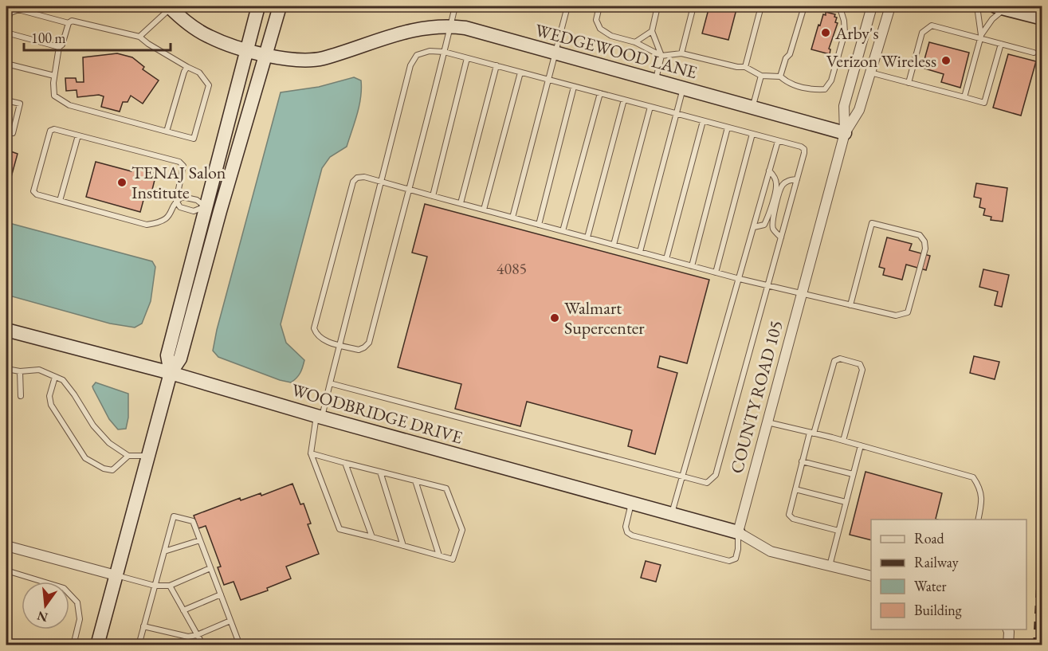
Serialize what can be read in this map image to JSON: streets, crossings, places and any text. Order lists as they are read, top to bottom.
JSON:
{
  "streets": {
    "street": ["WEDGEWOOD LANE", "COUNTY ROAD 105", "WOODBRIDGE DRIVE"]
  },
  "crossings": [
    ["WEDGEWOOD LANE", "COUNTY ROAD 105"],
    ["COUNTY ROAD 105", "WOODBRIDGE DRIVE"]
  ],
  "places": [
    "Arby's",
    "Verizon Wireless",
    "TENAJ Salon Institute",
    "Walmart Supercenter"
  ],
  "house_numbers": ["4085"],
  "legend": [
    "Road",
    "Railway",
    "Water",
    "Building"
  ],
  "scale_bar": "100 m",
  "north": "bottom"
}
